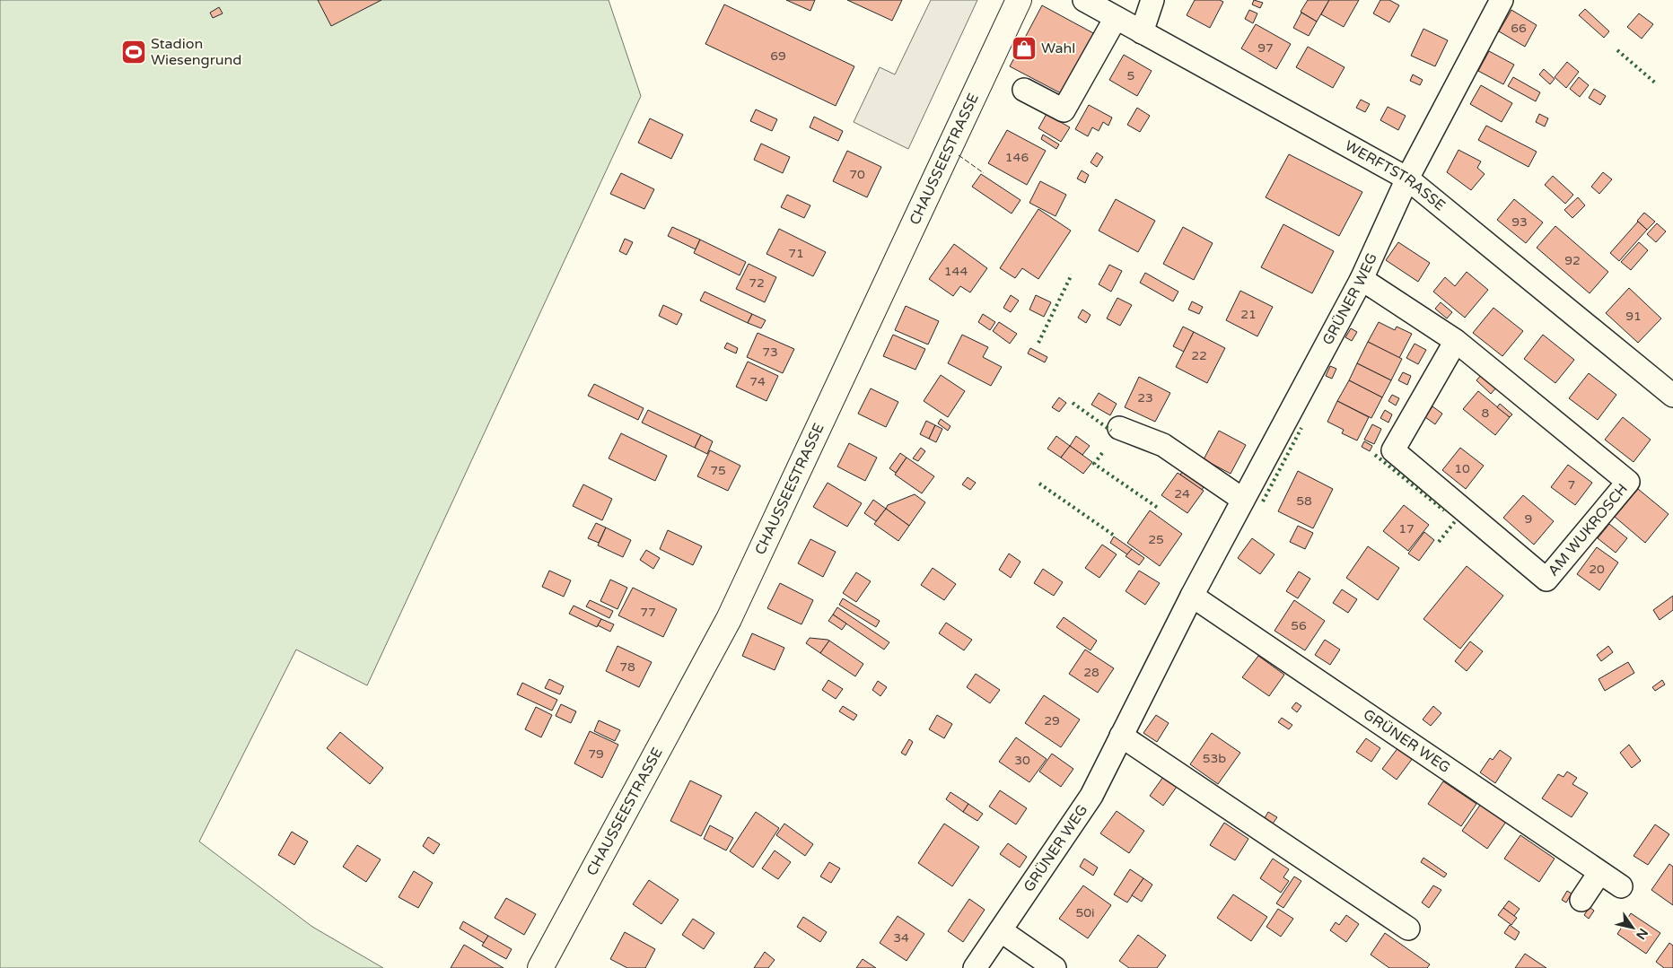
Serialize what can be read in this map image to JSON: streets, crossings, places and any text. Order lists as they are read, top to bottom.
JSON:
{
  "streets": {
    "main road": ["CHAUSSEESTRASSE"],
    "street": ["WERFTSTRASSE", "GRÜNER WEG", "AM WUKROSCH"]
  },
  "crossings": [
    ["WERFTSTRASSE", "GRÜNER WEG"],
    ["GRÜNER WEG", "AM WUKROSCH"]
  ],
  "places": {
    "shop": ["Wahl"],
    "sports": ["Stadion Wiesengrund"]
  },
  "house_numbers": [
    "66",
    "97",
    "69",
    "5",
    "146",
    "70",
    "93",
    "71",
    "92",
    "144",
    "72",
    "21",
    "91",
    "73",
    "22",
    "74",
    "23",
    "8",
    "10",
    "75",
    "7",
    "24",
    "58",
    "9",
    "17",
    "25",
    "20",
    "77",
    "56",
    "78",
    "28",
    "29",
    "79",
    "53b",
    "30",
    "50i",
    "34"
  ],
  "north": "bottom right"
}
